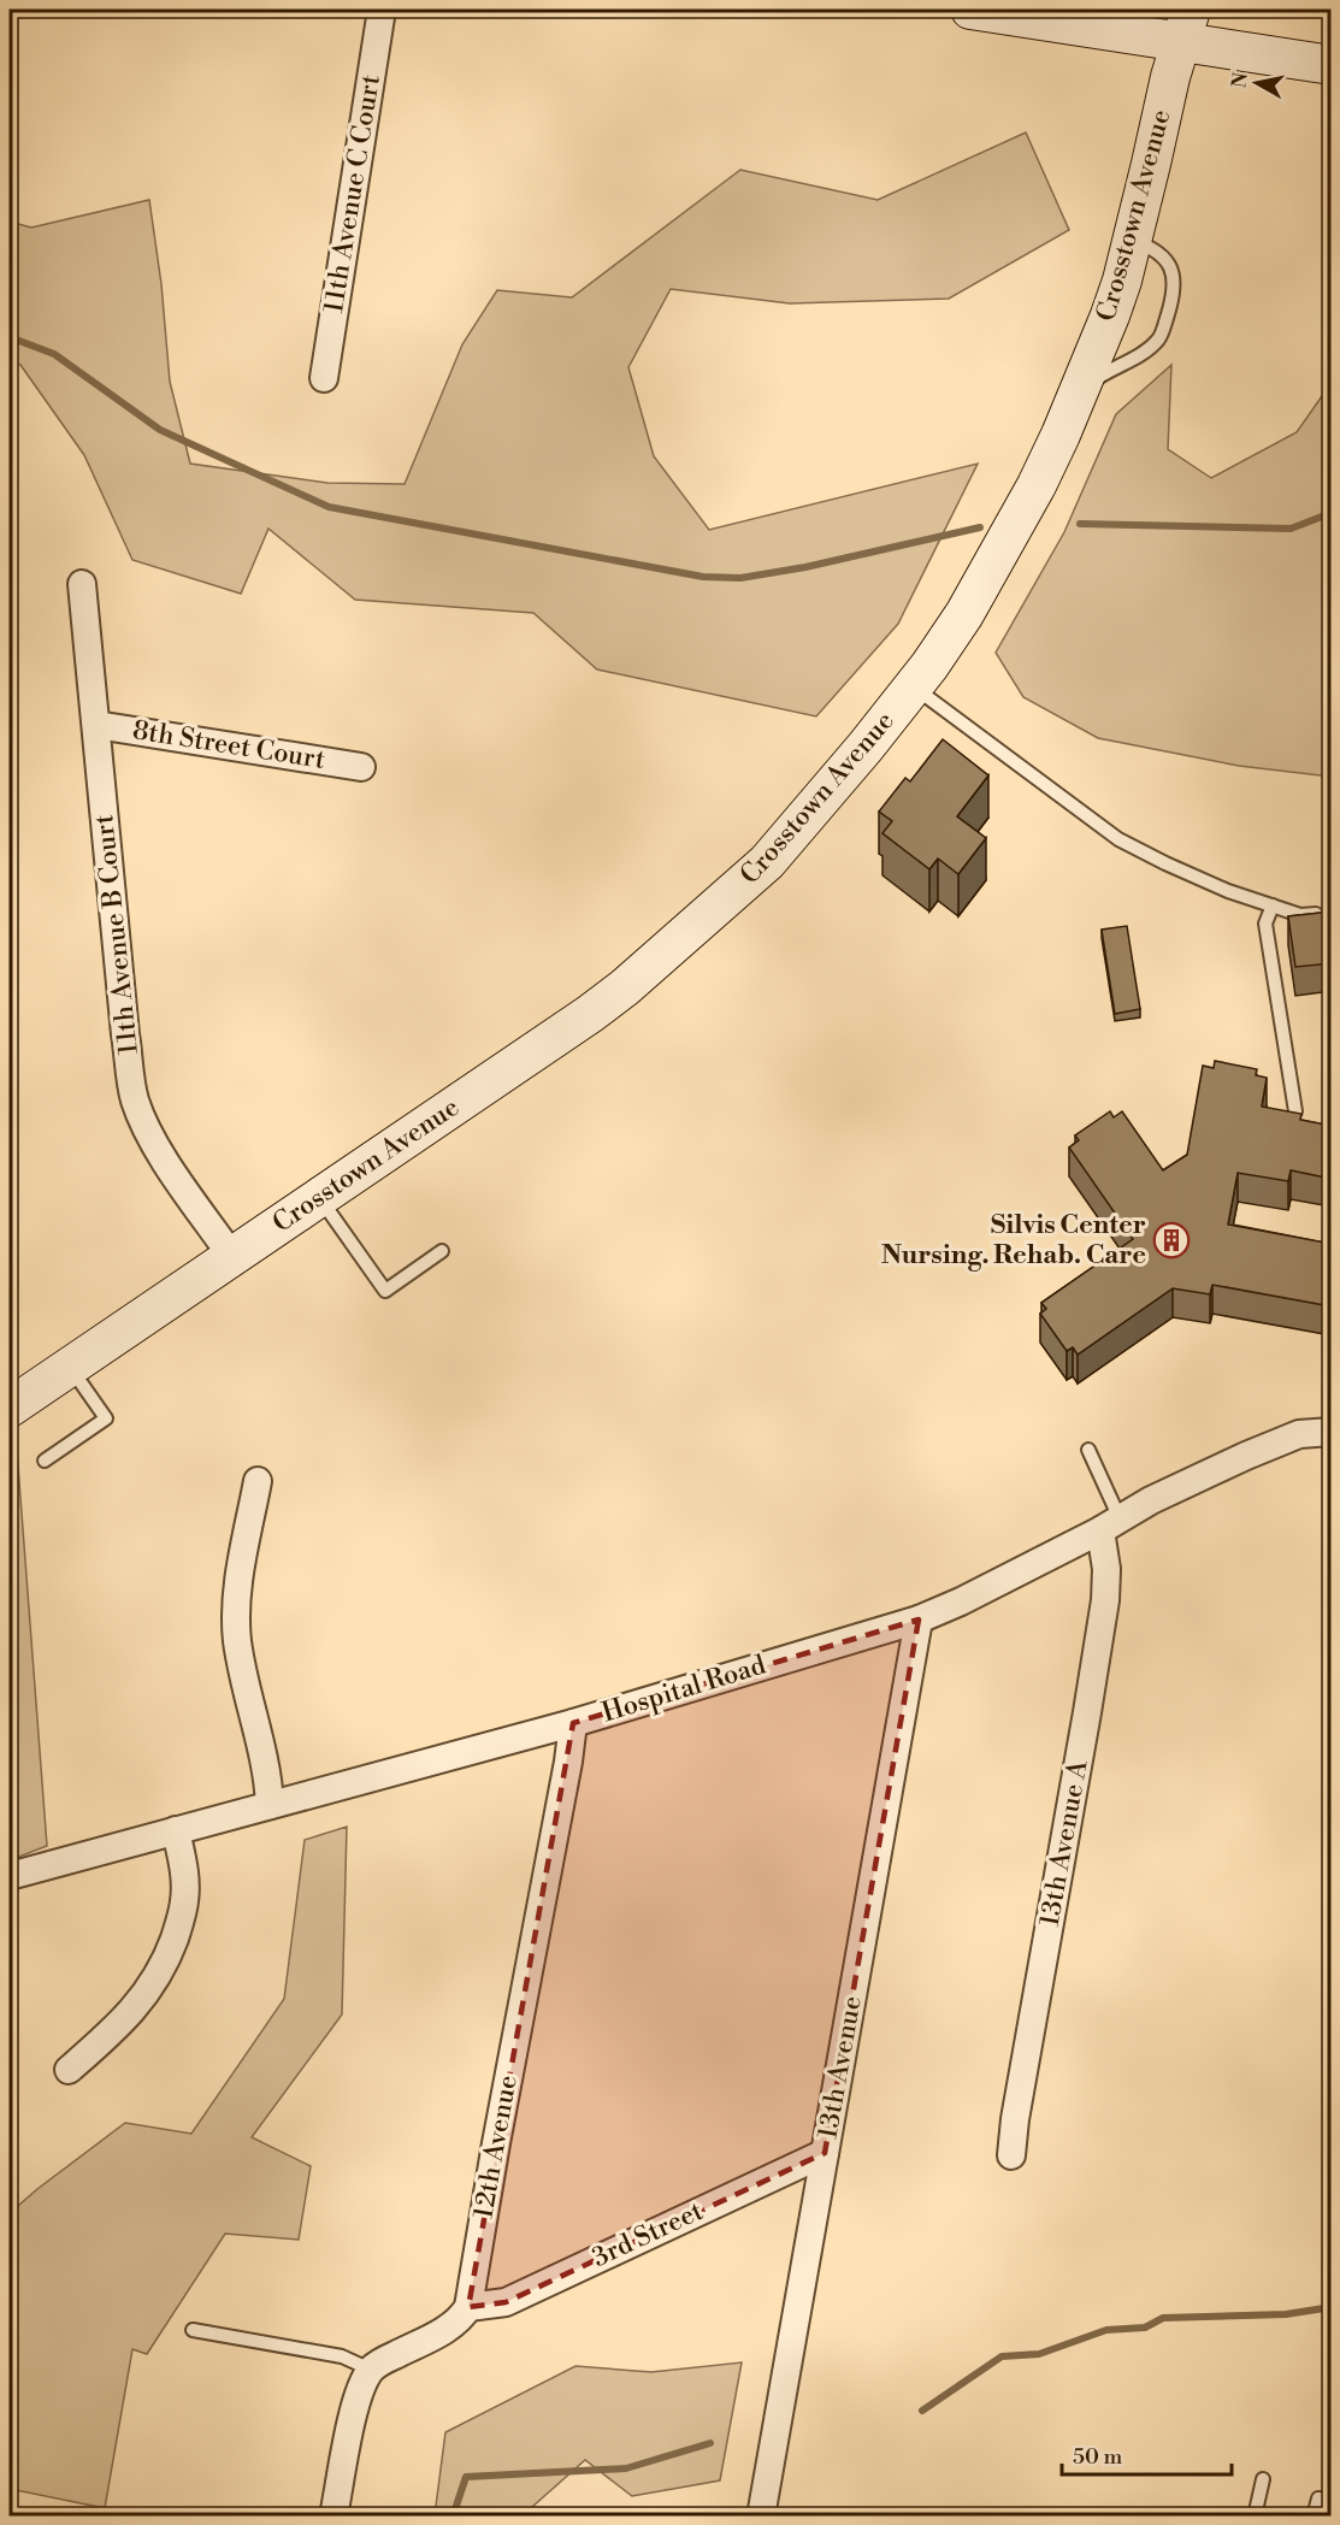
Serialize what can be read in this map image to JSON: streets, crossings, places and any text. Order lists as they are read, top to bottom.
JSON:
{
  "streets": {
    "street": [
      "11th Avenue C Court",
      "Crosstown Avenue",
      "8th Street Court",
      "11th Avenue B Court",
      "Hospital Road",
      "13th Avenue A",
      "13th Avenue",
      "12th Avenue",
      "3rd Street"
    ]
  },
  "crossings": [
    ["Crosstown Avenue", "11th Avenue B Court"],
    ["8th Street Court", "11th Avenue B Court"],
    ["Hospital Road", "13th Avenue A"],
    ["Hospital Road", "13th Avenue"],
    ["Hospital Road", "12th Avenue"],
    ["13th Avenue", "3rd Street"],
    ["12th Avenue", "3rd Street"]
  ],
  "places": {
    "building": ["Silvis Center Nursing. Rehab. Care"]
  },
  "scale_bar": "50 m",
  "north": "left"
}
